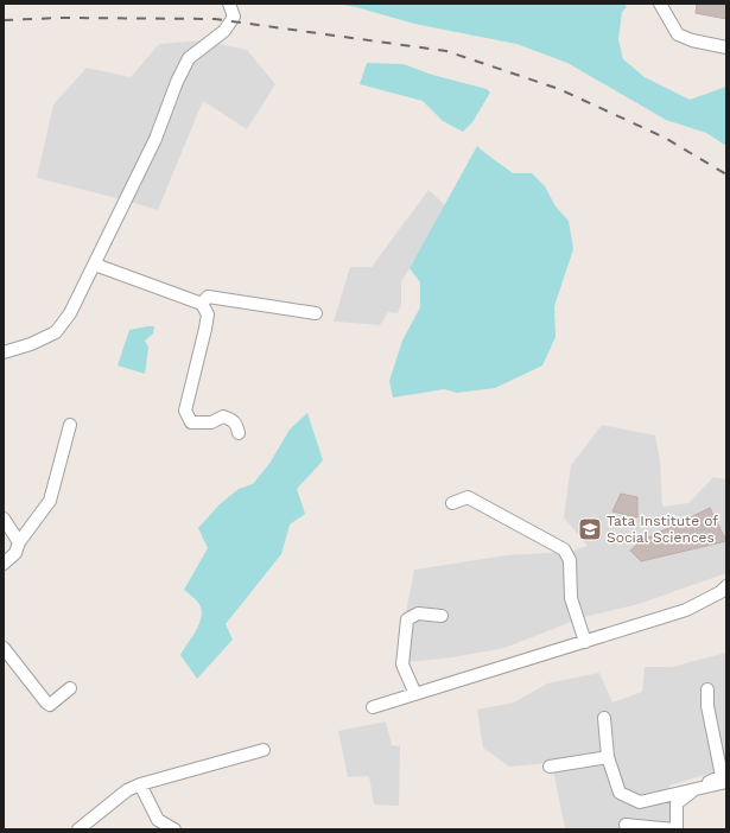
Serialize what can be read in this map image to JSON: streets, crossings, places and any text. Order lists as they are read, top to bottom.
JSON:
{
  "places": {
    "school or university": ["Tata Institute of Social Sciences"]
  }
}
